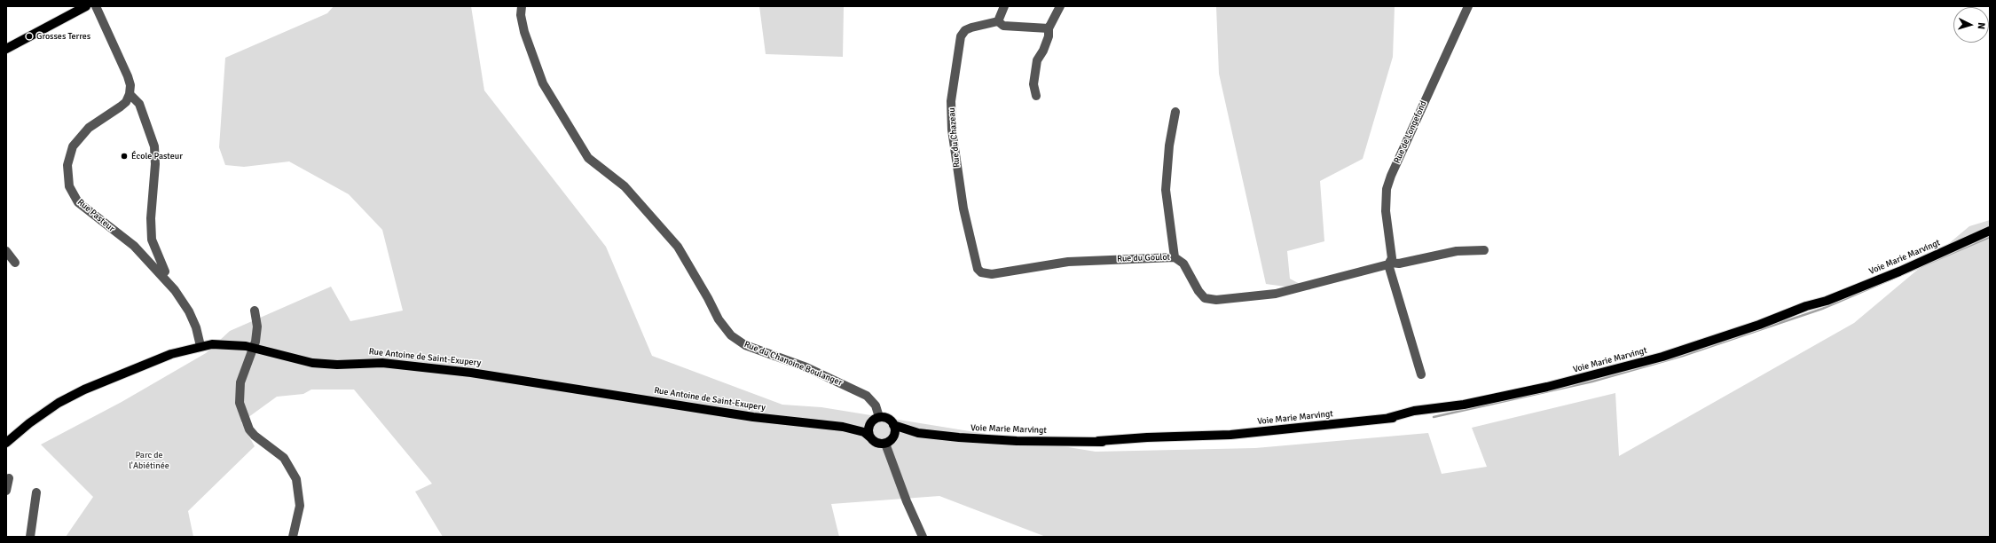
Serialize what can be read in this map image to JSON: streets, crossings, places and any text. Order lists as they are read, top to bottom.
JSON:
{
  "streets": {
    "main road": ["Voie Marie Marvingt", "Rue Antoine de Saint-Exupery"],
    "street": [
      "Rue de Longefond",
      "Rue du Chazeau",
      "Rue Pasteur",
      "Rue du Goulot",
      "Rue du Chanoine Boulanger"
    ]
  },
  "crossings": [
    ["Rue de Longefond", "Rue du Goulot"],
    ["Rue du Chazeau", "Rue du Goulot"],
    ["Rue Pasteur", "Rue Antoine de Saint-Exupery"],
    ["Voie Marie Marvingt", "Rue Antoine de Saint-Exupery"],
    ["Voie Marie Marvingt", "Rue du Chanoine Boulanger"],
    ["Rue Antoine de Saint-Exupery", "Rue du Chanoine Boulanger"]
  ],
  "parks": ["Parc de l'Abiétinée"],
  "places": ["Grosses Terres", "École Pasteur"],
  "north": "right"
}
